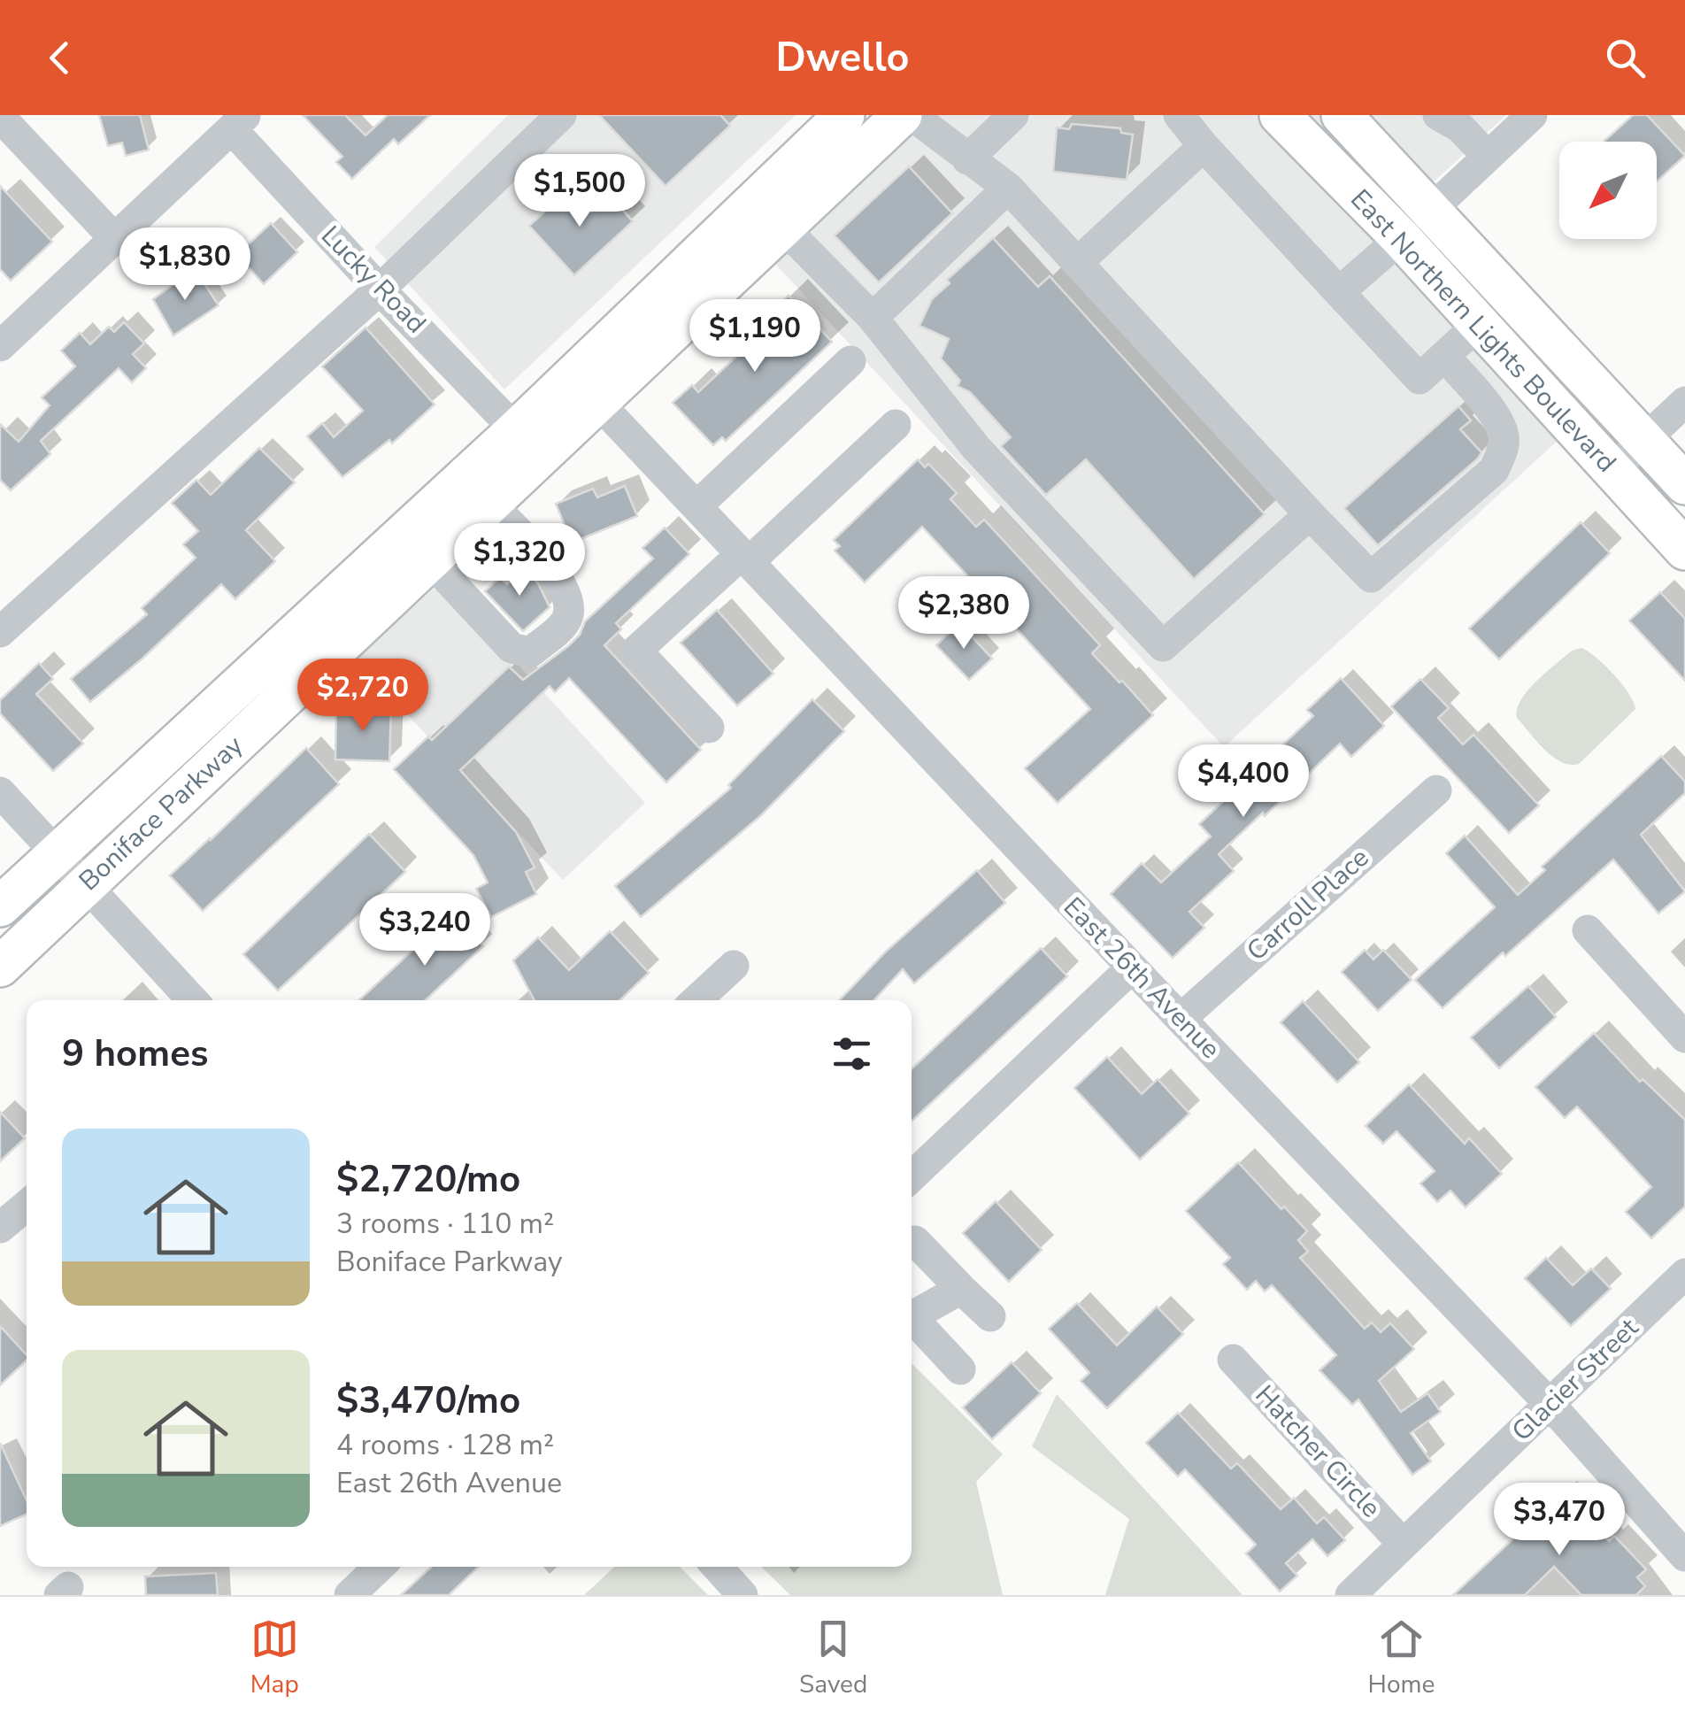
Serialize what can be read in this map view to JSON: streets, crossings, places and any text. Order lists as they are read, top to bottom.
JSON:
{
  "streets": {
    "main road": ["East Northern Lights Boulevard", "Boniface Parkway"],
    "street": [
      "Lucky Road",
      "Carroll Place",
      "East 26th Avenue",
      "Glacier Street",
      "Hatcher Circle"
    ]
  },
  "crossings": [
    ["Lucky Road", "Boniface Parkway"],
    ["Boniface Parkway", "East 26th Avenue"],
    ["Carroll Place", "East 26th Avenue"],
    ["East 26th Avenue", "Glacier Street"],
    ["Glacier Street", "Hatcher Circle"]
  ],
  "north": "bottom left",
  "page": {
    "header": "Dwello",
    "price": [
      "$1,500",
      "$1,830",
      "$1,190",
      "$1,320",
      "$2,380",
      "$2,720",
      "$4,400",
      "$3,240",
      "$3,470"
    ],
    "heading": "9 homes",
    "list": [
      {
        "name": "$2,720/mo",
        "note": "3 rooms · 110 m² · Boniface Parkway"
      },
      {
        "name": "$3,470/mo",
        "note": "4 rooms · 128 m² · East 26th Avenue"
      }
    ],
    "tabs": ["Map", "Saved", "Home"]
  }
}
